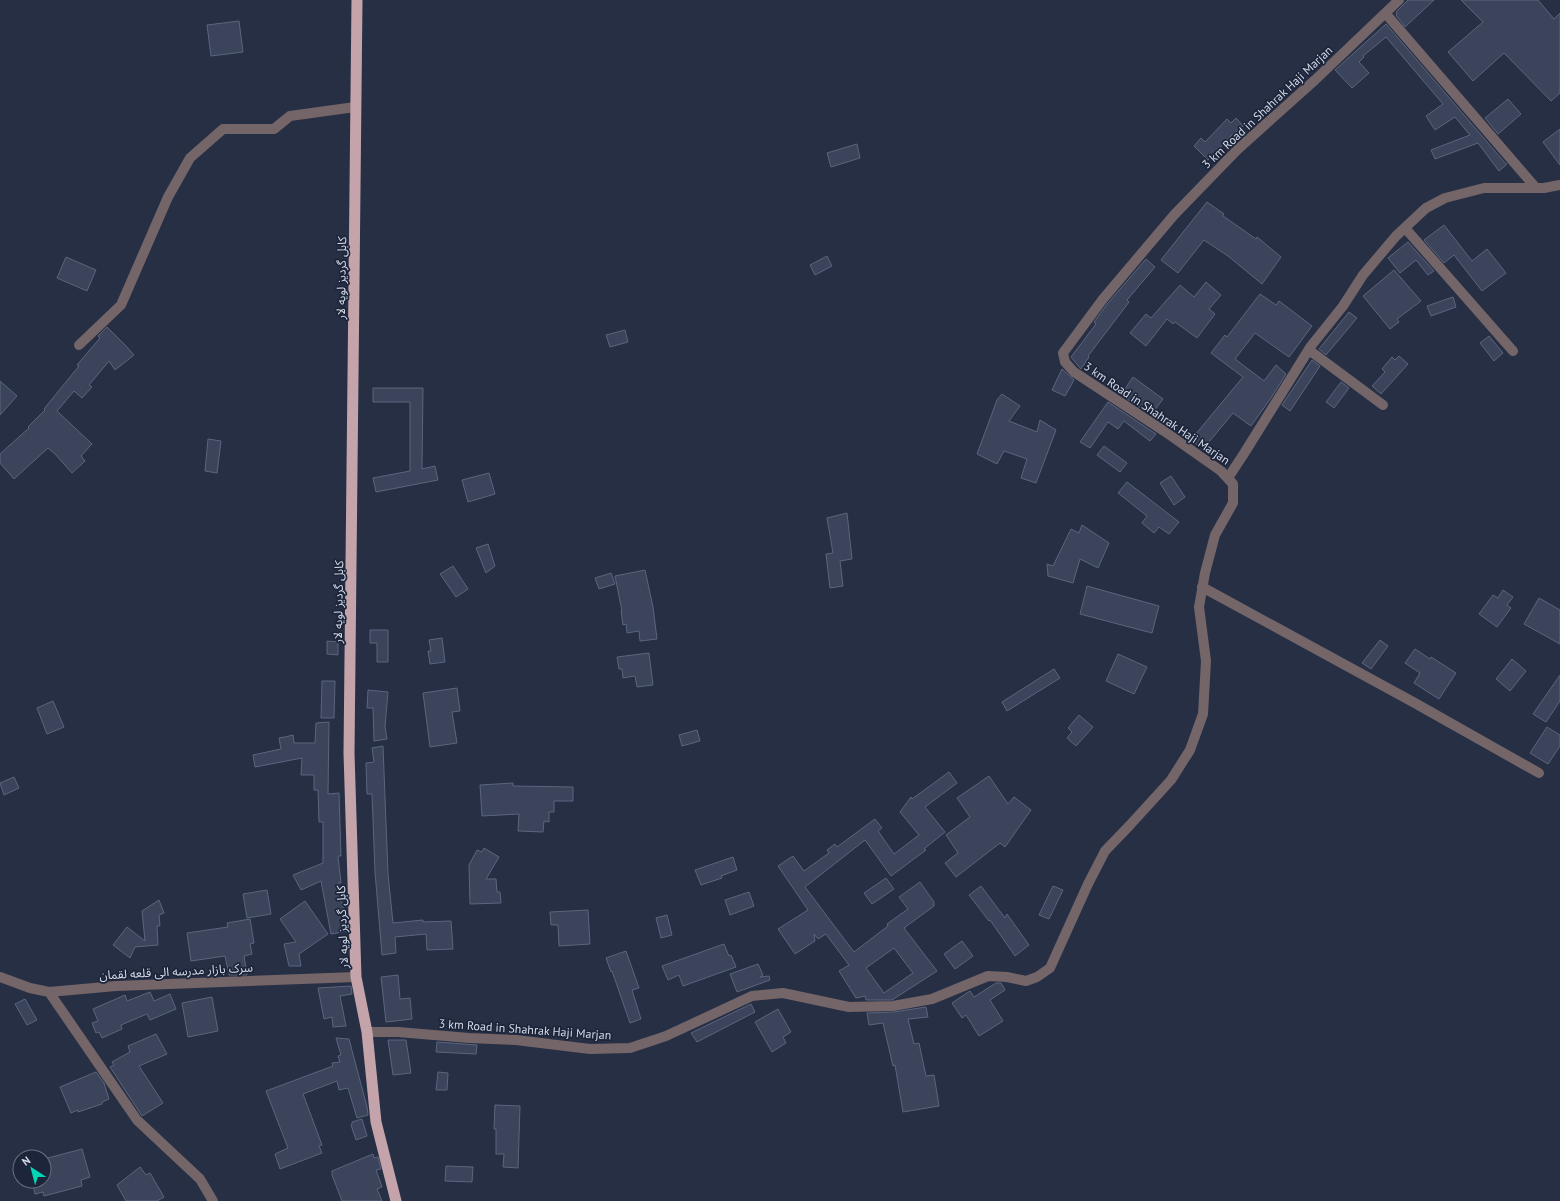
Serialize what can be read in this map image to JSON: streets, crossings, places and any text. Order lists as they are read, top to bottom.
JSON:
{
  "streets": {
    "highway": ["کابل گردیز لویه لار"],
    "street": ["3 km Road in Shahrak Haji Marjan", "سرک بازار مدرسه الی قلعه لقمان"]
  },
  "crossings": [
    ["3 km Road in Shahrak Haji Marjan", "کابل گردیز لویه لار"],
    ["کابل گردیز لویه لار", "سرک بازار مدرسه الی قلعه لقمان"]
  ],
  "north": "top left"
}
